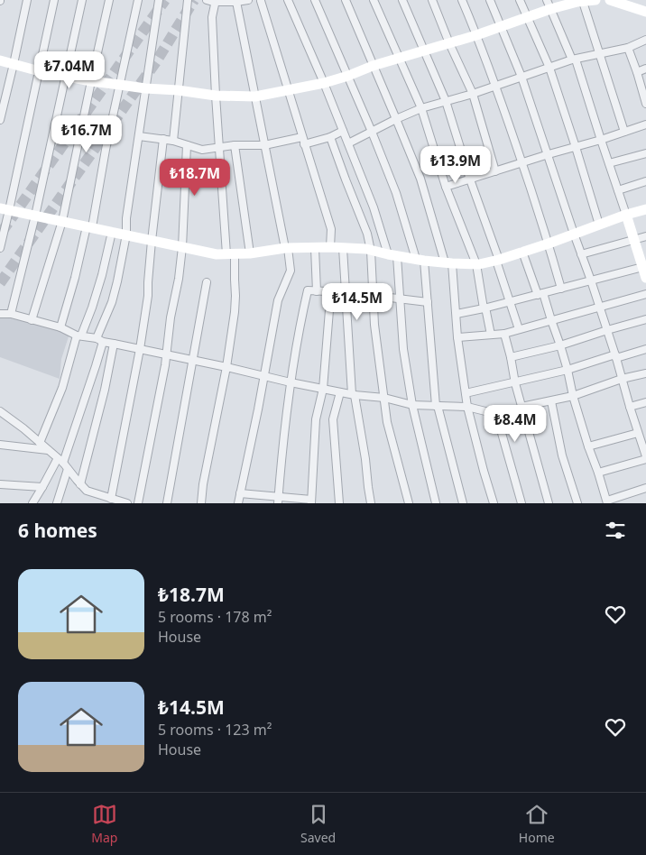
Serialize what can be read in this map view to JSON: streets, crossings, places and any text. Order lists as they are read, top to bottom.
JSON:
{
  "page": {
    "price": [
      "₺7.04M",
      "₺16.7M",
      "₺13.9M",
      "₺18.7M",
      "₺14.5M",
      "₺8.4M"
    ],
    "heading": "6 homes",
    "list": [
      {
        "name": "₺18.7M",
        "note": "5 rooms · 178 m² · House"
      },
      {
        "name": "₺14.5M",
        "note": "5 rooms · 123 m² · House"
      }
    ],
    "tabs": ["Map", "Saved", "Home"]
  }
}
